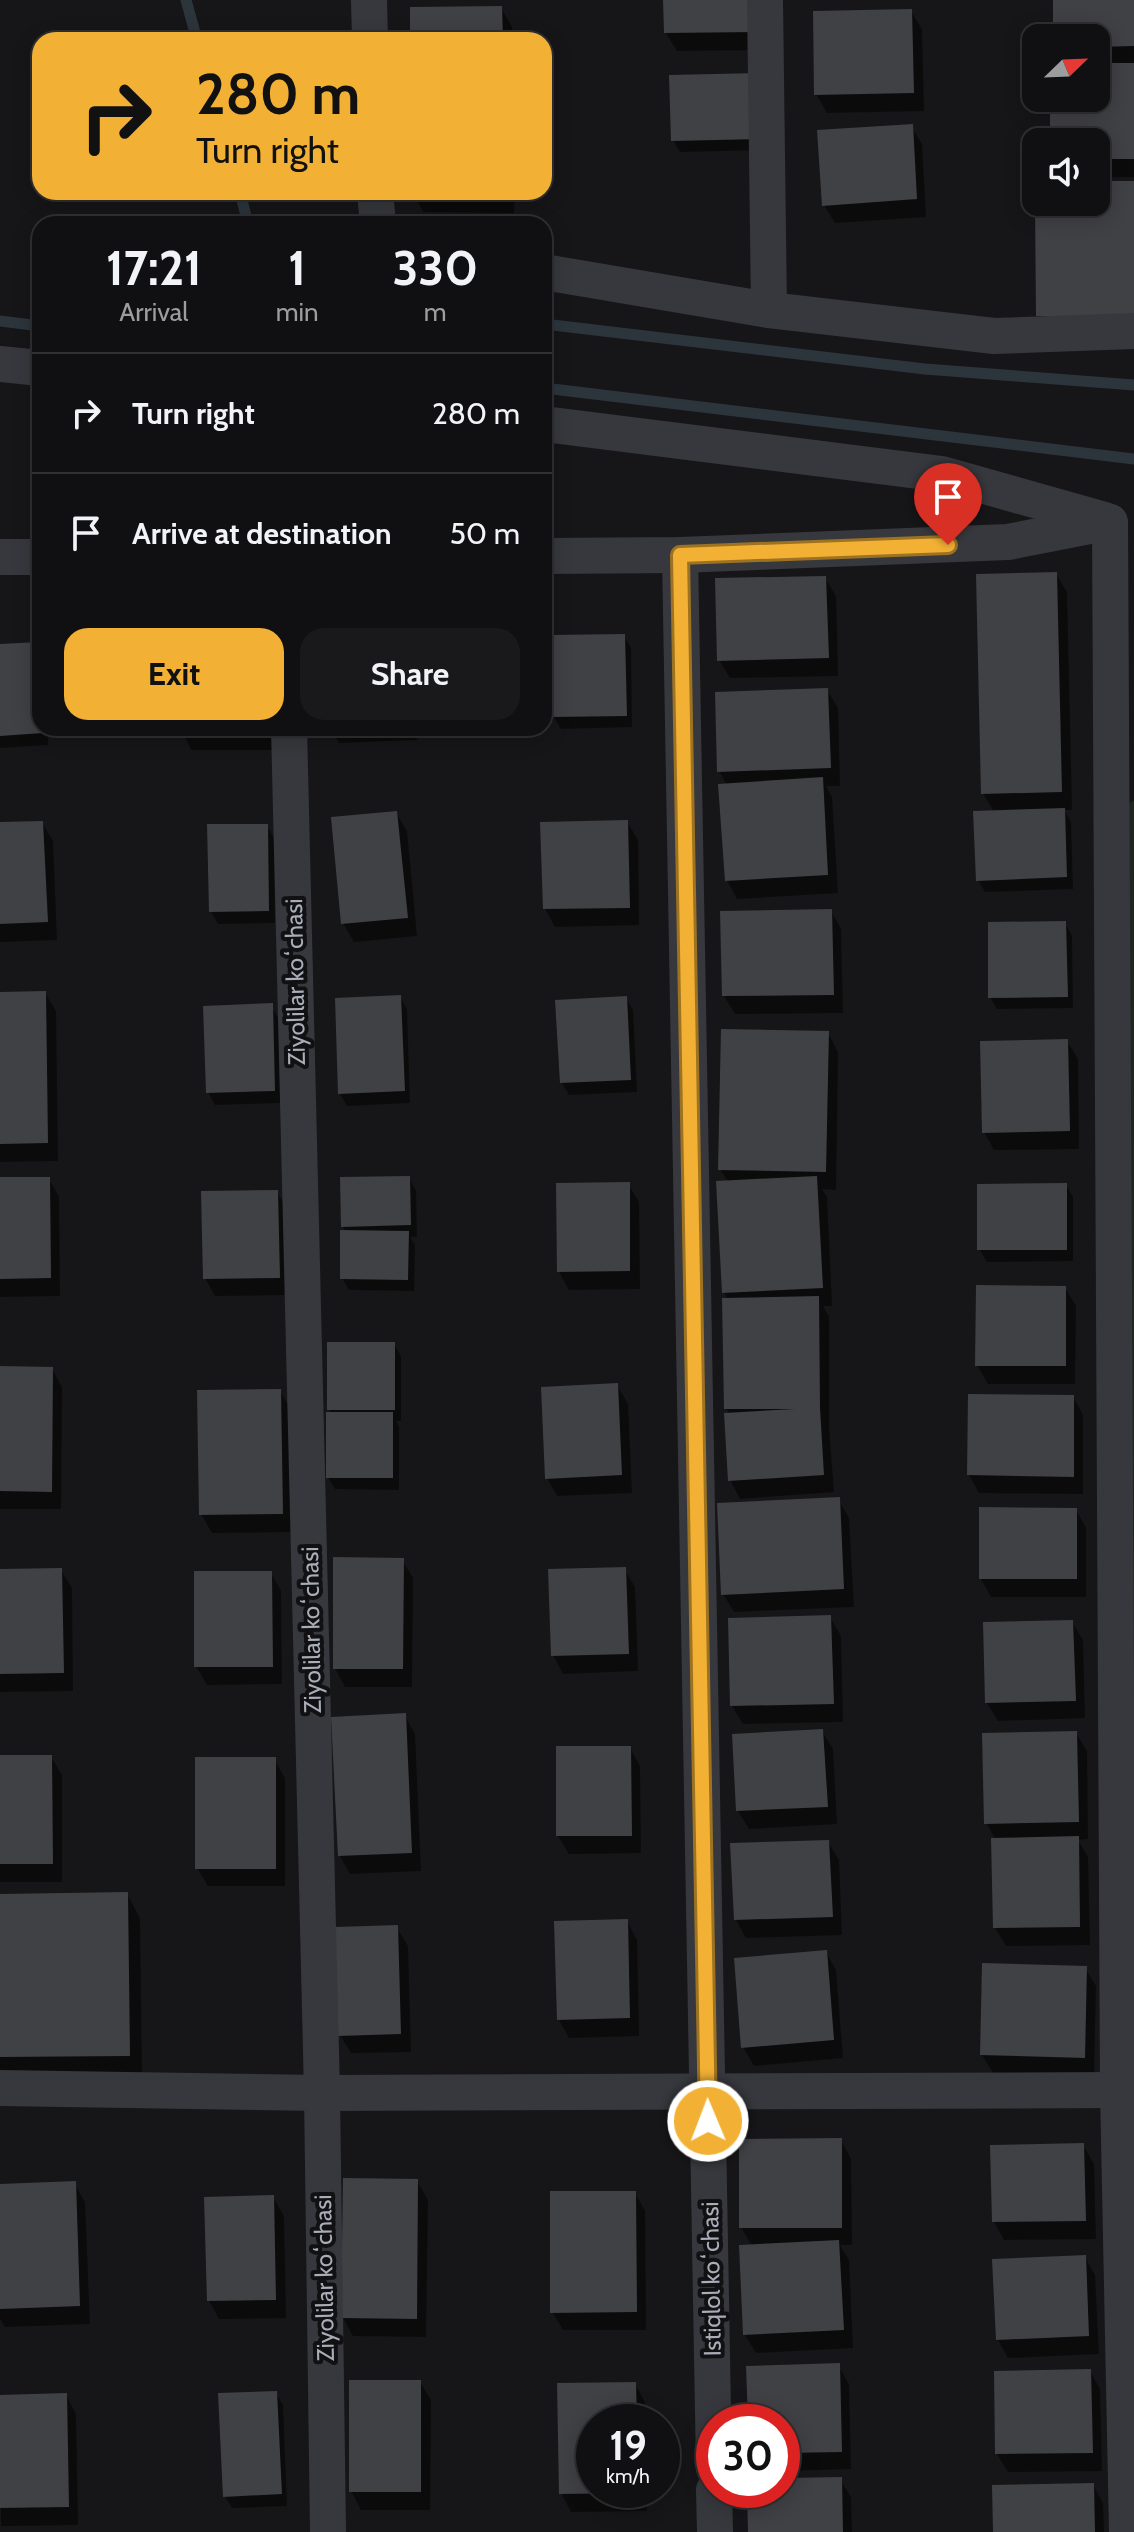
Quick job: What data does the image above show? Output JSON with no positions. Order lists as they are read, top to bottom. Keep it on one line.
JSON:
{"streets":{"street":["Ziyolilar koʻchasi","Istiqlol koʻchasi"]},"north":"top right","page":{"turn":["280 m","Turn right"],"eta":["17:21","Arrival","1","min","330","m"],"list":[{"name":"Turn right","value":"280 m"},{"name":"Arrive at destination","value":"50 m"}],"buttons":["Exit","Share"],"speed":"19 km/h","limit":"30"}}
